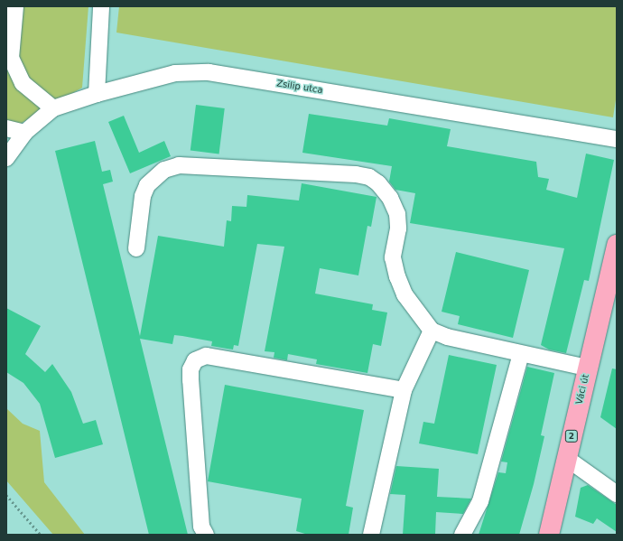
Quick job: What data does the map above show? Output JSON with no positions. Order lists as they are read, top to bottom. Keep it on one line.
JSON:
{"streets":{"main road":["Váci út","2"],"street":["Zsilip utca"]}}
